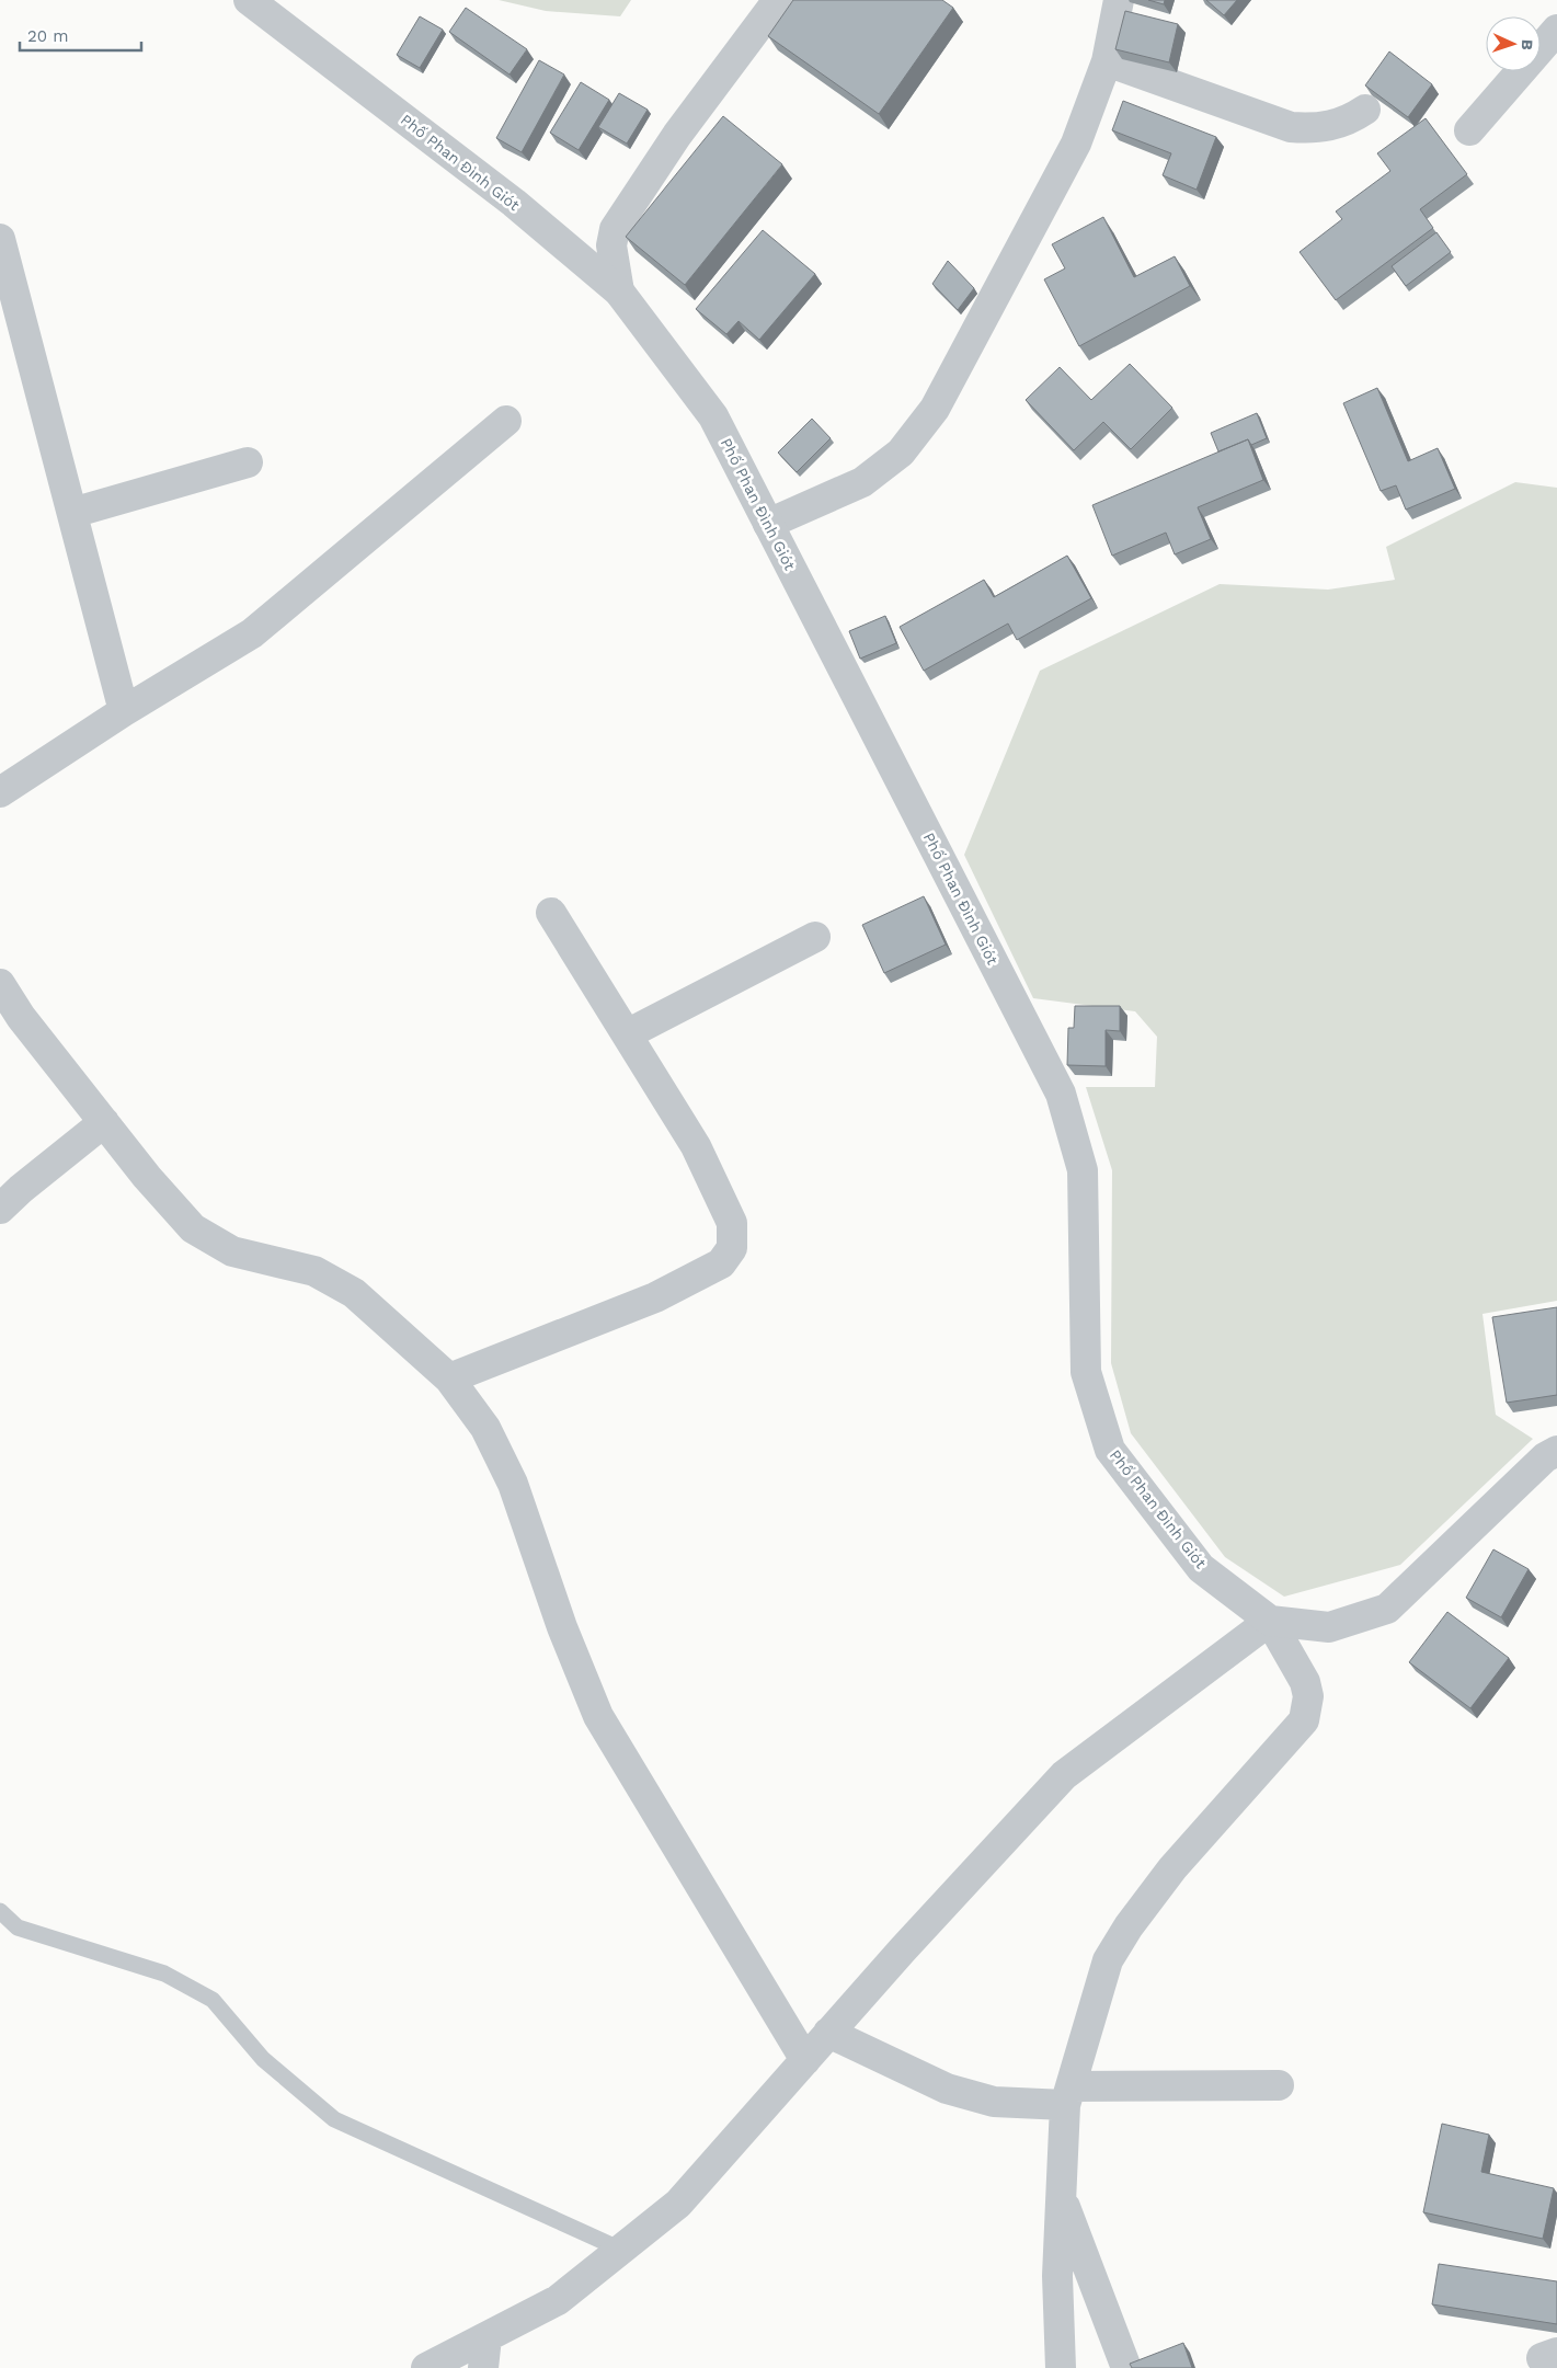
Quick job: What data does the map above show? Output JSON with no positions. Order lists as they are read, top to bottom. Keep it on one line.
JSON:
{"streets":{"street":["Phố Phan Đình Giót"]},"scale_bar":"20 m","north":"right"}
